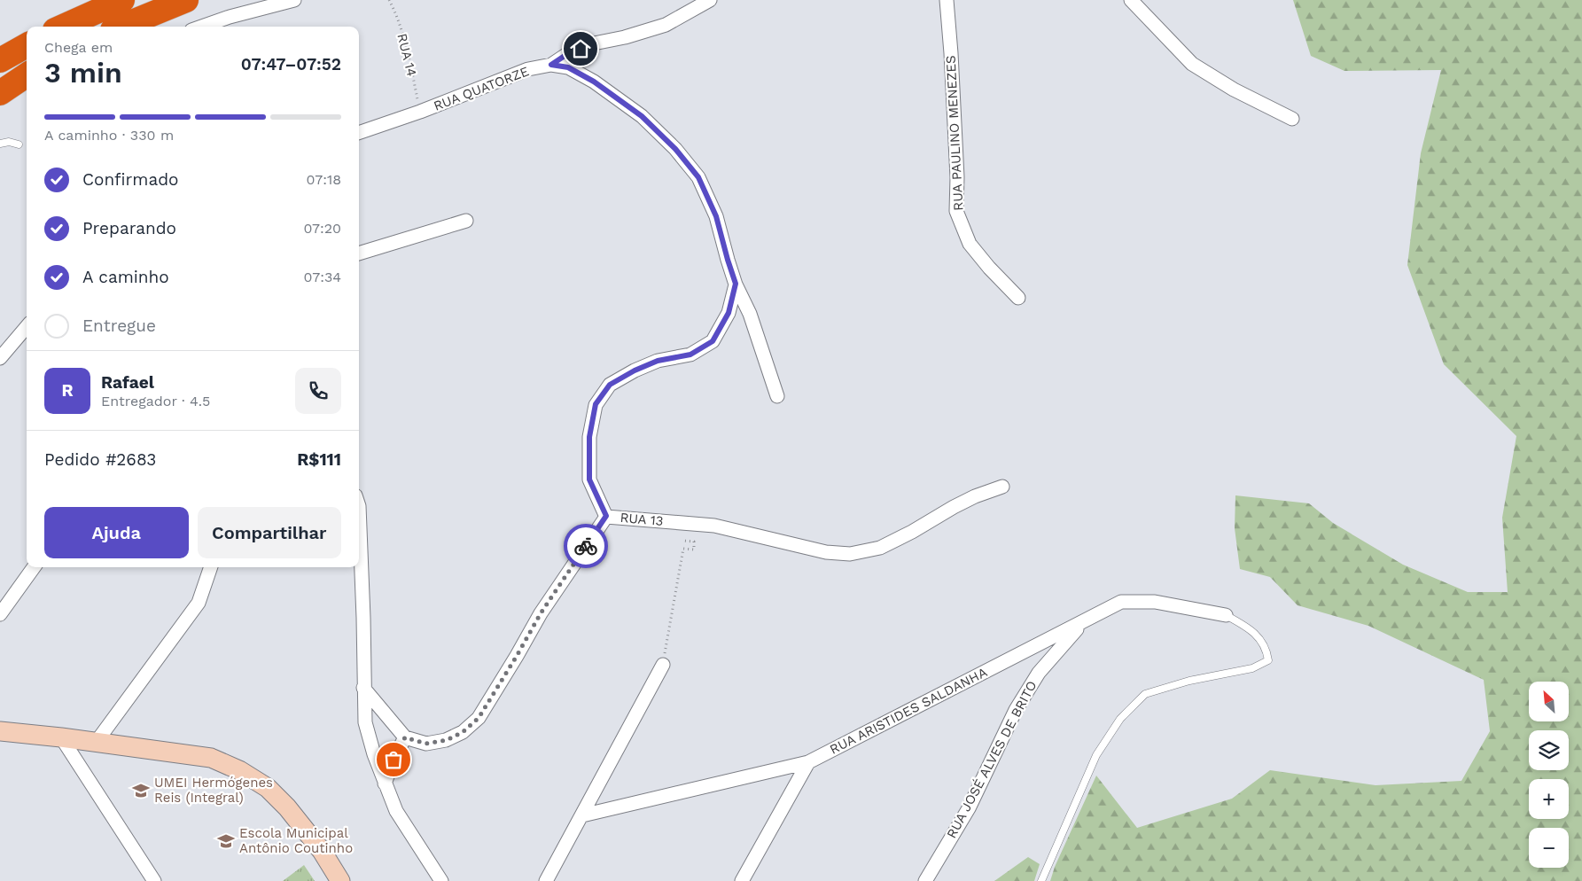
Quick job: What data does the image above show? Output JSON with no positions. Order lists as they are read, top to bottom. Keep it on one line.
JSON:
{"streets":{"street":["RUA QUATORZE","RUA PAULINO MENEZES","RUA 13","RUA ARISTIDES SALDANHA","RUA JOSÉ ALVES DE BRITO"],"path":["RUA 14"]},"crossings":[["RUA 14","RUA QUATORZE"],["RUA ARISTIDES SALDANHA","RUA JOSÉ ALVES DE BRITO"]],"places":{"school or university":["UMEI Hermógenes Reis (Integral)","Escola Municipal Antônio Coutinho"]},"north":"top left","page":{"heading":["3 min","Chega em","07:47–07:52"],"panel":["Rafael","Entregador · 4.5","Pedido #2683","R$111"],"bar":"A caminho · 330 m","list":[["Confirmado","07:18"],["Preparando","07:20"],["A caminho","07:34"],"Entregue"],"round":"R","buttons":["Ajuda","Compartilhar"],"map_buttons":["+","−"]}}
